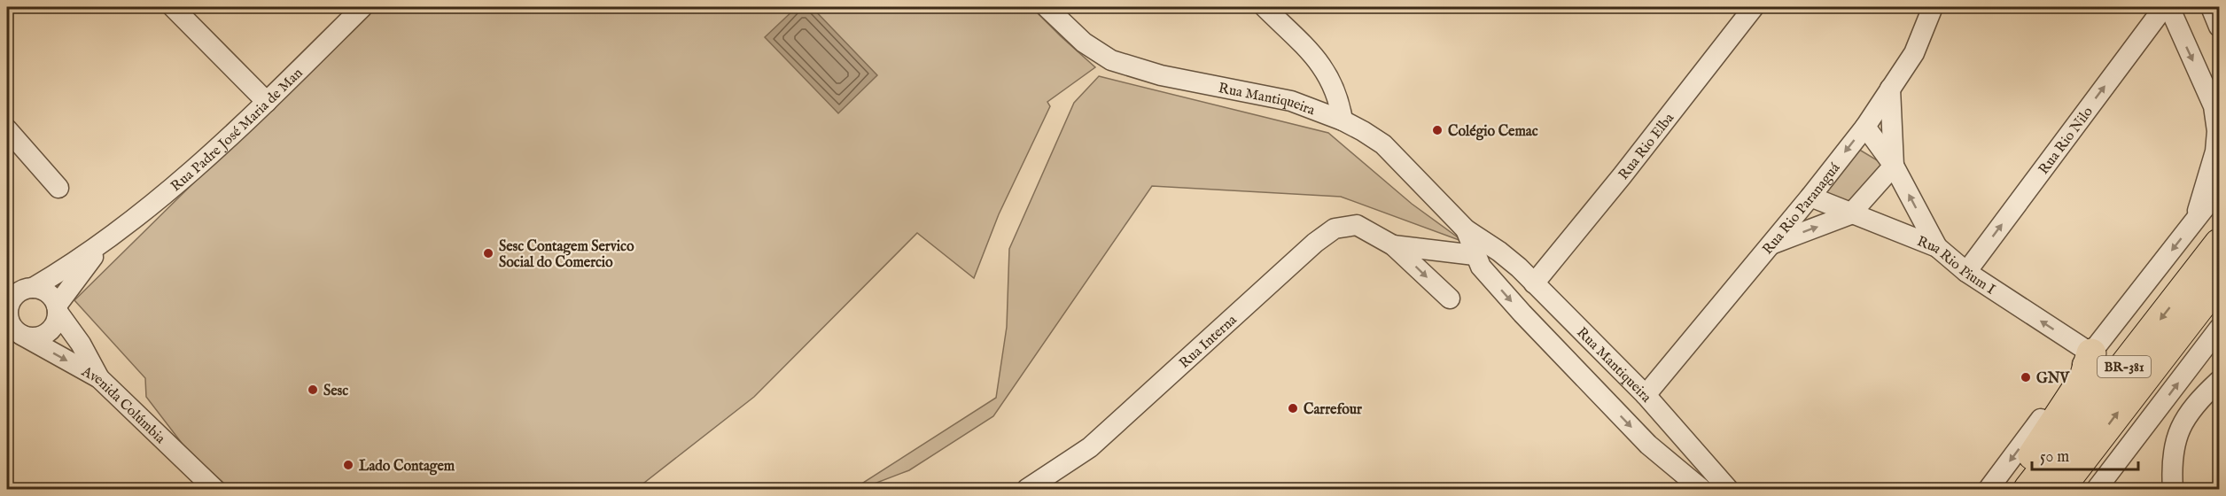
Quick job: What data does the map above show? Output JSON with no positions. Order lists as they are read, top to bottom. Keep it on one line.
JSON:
{"streets":{"highway":["BR-381"],"street":["Rua Mantiqueira","Rua Padre José Maria de Man","Rua Rio Nilo","Rua Rio Elba","Rua Rio Paranaguá","Rua Rio Pium I","Rua Interna","Avenida Colúmbia"]},"crossings":[["Rua Mantiqueira","Rua Rio Elba"],["Rua Mantiqueira","Rua Rio Paranaguá"],["Rua Mantiqueira","Rua Interna"],["Rua Padre José Maria de Man","Avenida Colúmbia"],["Rua Rio Nilo","Rua Rio Pium I"],["Rua Rio Paranaguá","Rua Rio Pium I"],["Rua Rio Pium I","BR-381"]],"one_way":["Rua Rio Pium I","Avenida Colúmbia"],"places":["Colégio Cemac","Sesc Contagem Servico Social do Comercio","GNV","Sesc","Carrefour","Lado Contagem"],"scale_bar":"50 m"}
